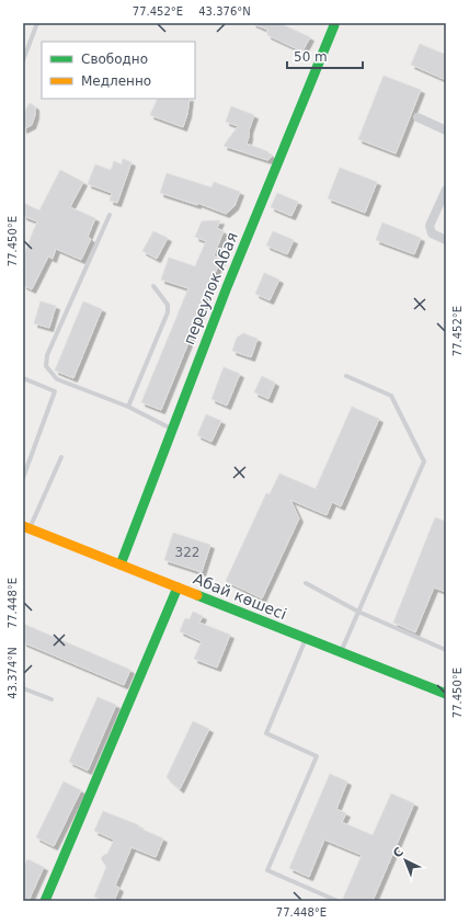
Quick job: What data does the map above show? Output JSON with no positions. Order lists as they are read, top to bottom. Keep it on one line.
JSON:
{"streets":{"street":["переулок Абая","Абай көшесі"]},"crossings":[["переулок Абая","Абай көшесі"]],"house_numbers":["322"],"legend":["Свободно","Медленно"],"scale_bar":"50 m","north":"top left","coordinates":["77.452°E","43.376°N","77.450°E","77.448°E","43.374°N"]}
